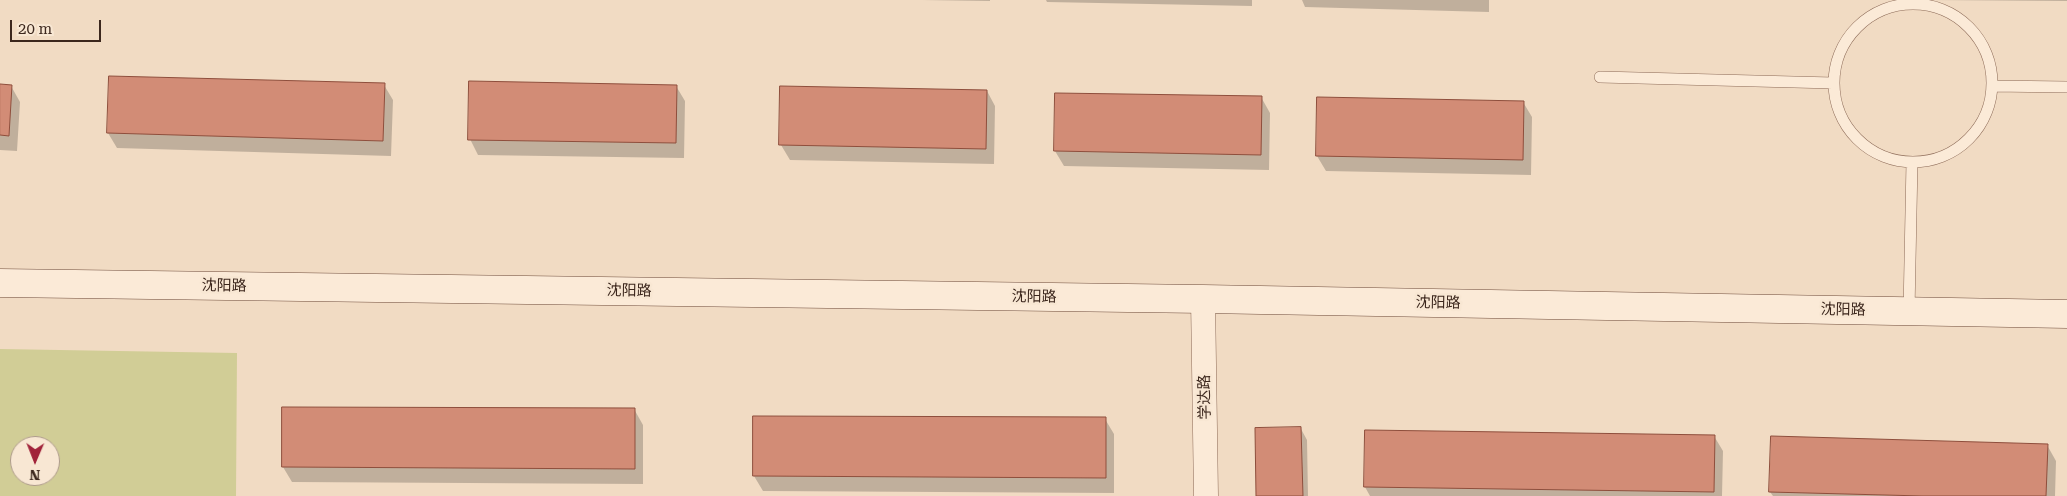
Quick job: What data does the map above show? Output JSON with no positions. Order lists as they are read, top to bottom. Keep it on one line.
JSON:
{"streets":{"street":["沈阳路","学达路"]},"crossings":[["沈阳路","学达路"]],"scale_bar":"20 m","north":"bottom"}
